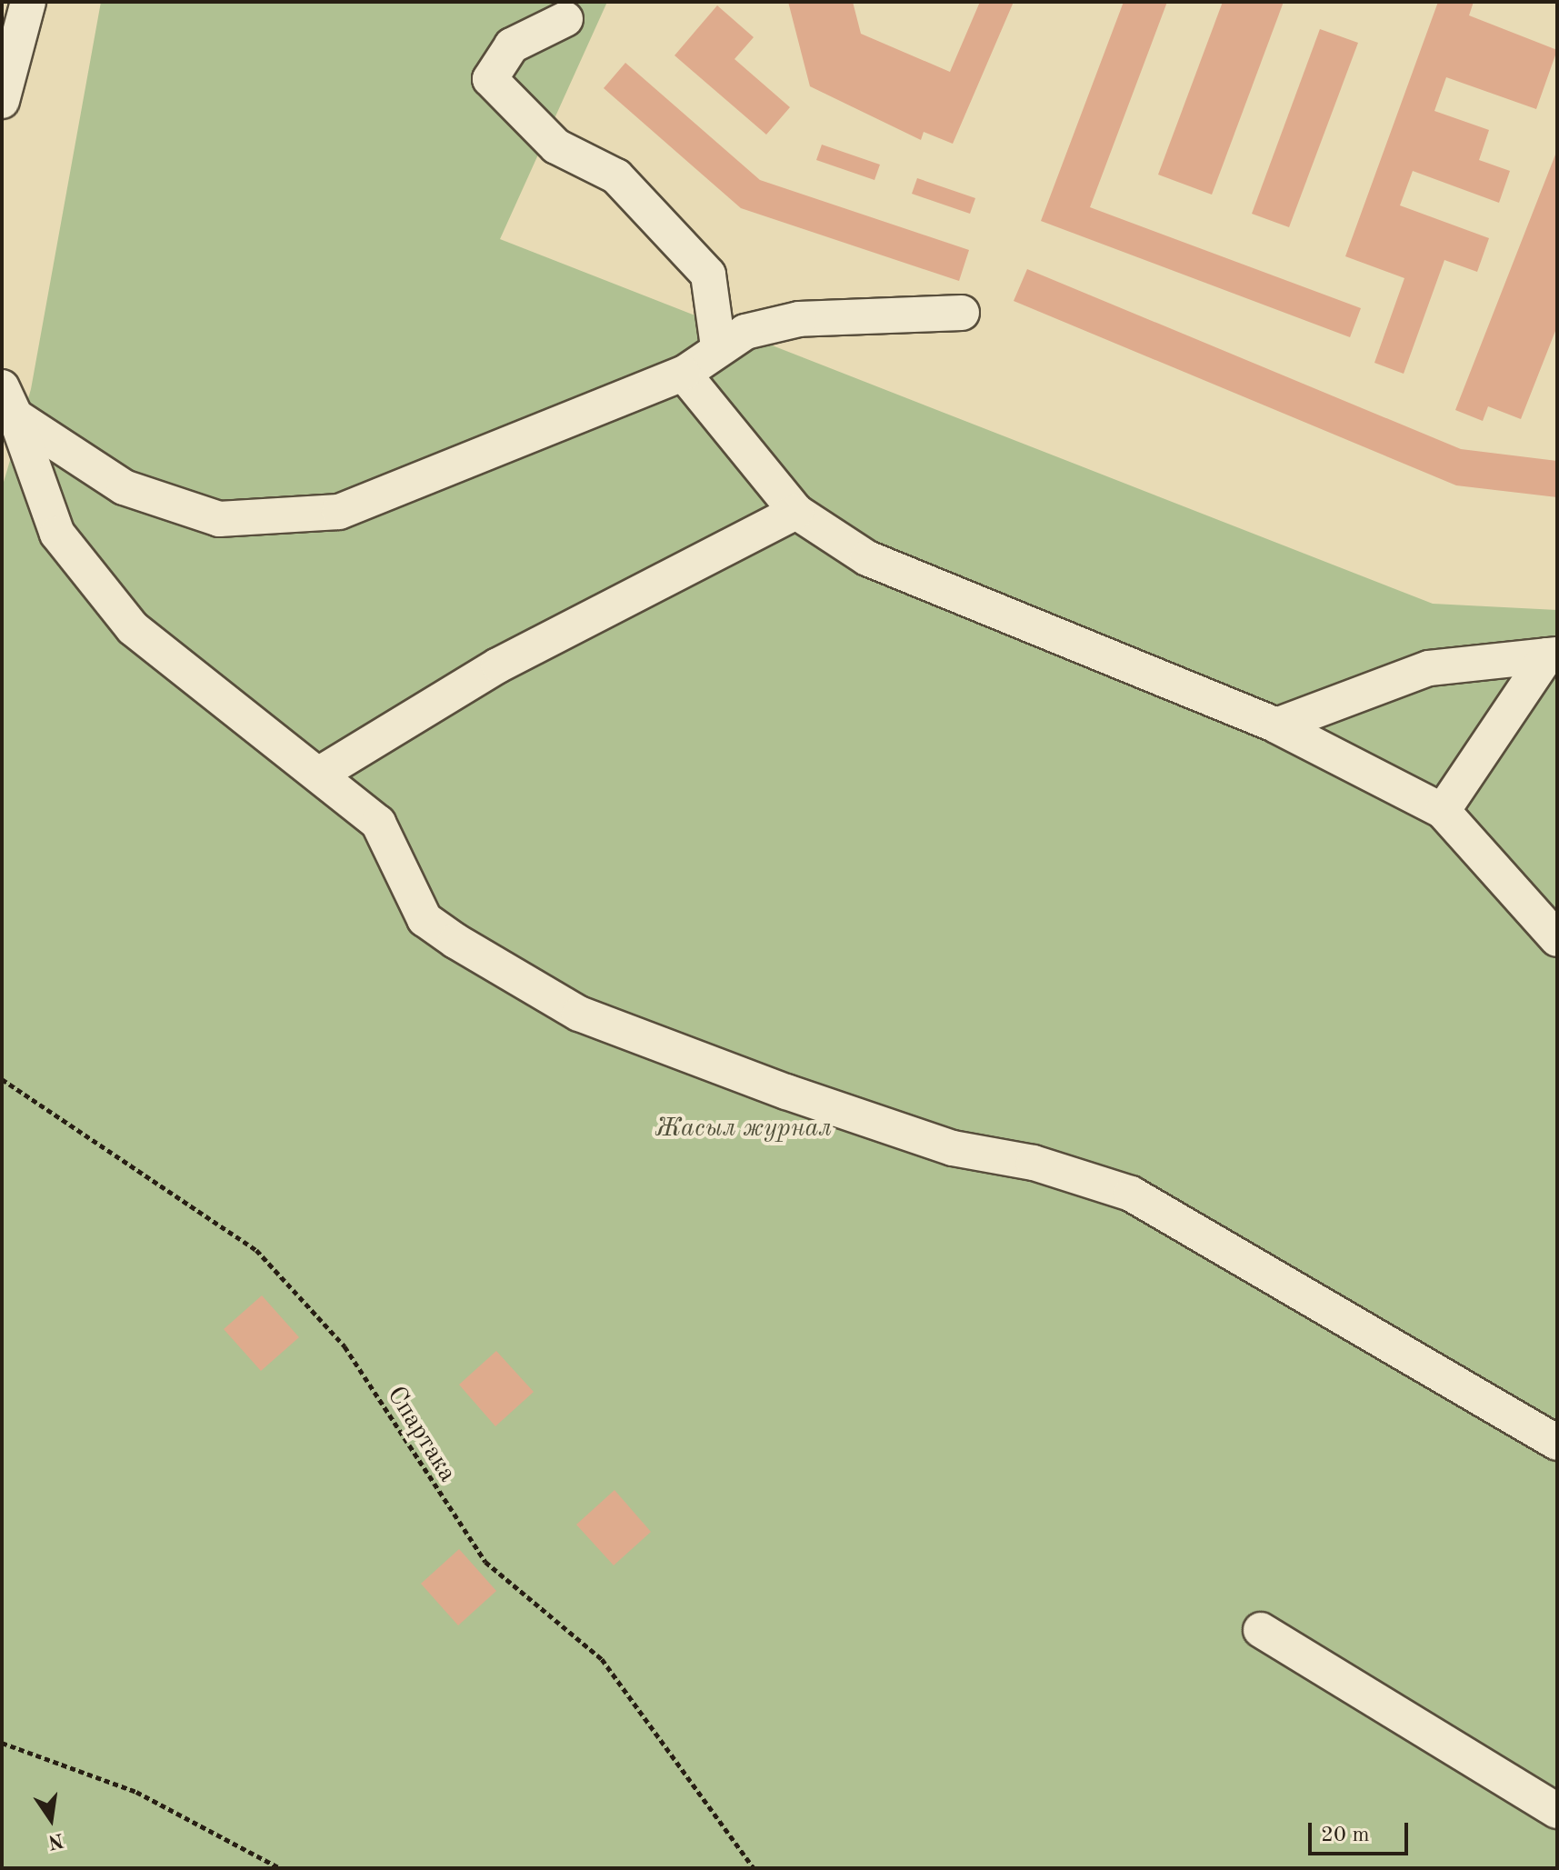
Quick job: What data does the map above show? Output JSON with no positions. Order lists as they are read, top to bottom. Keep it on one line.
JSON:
{"streets":{"path":["Спартака"]},"parks":["Жасыл журнал"],"scale_bar":"20 m","north":"bottom"}
